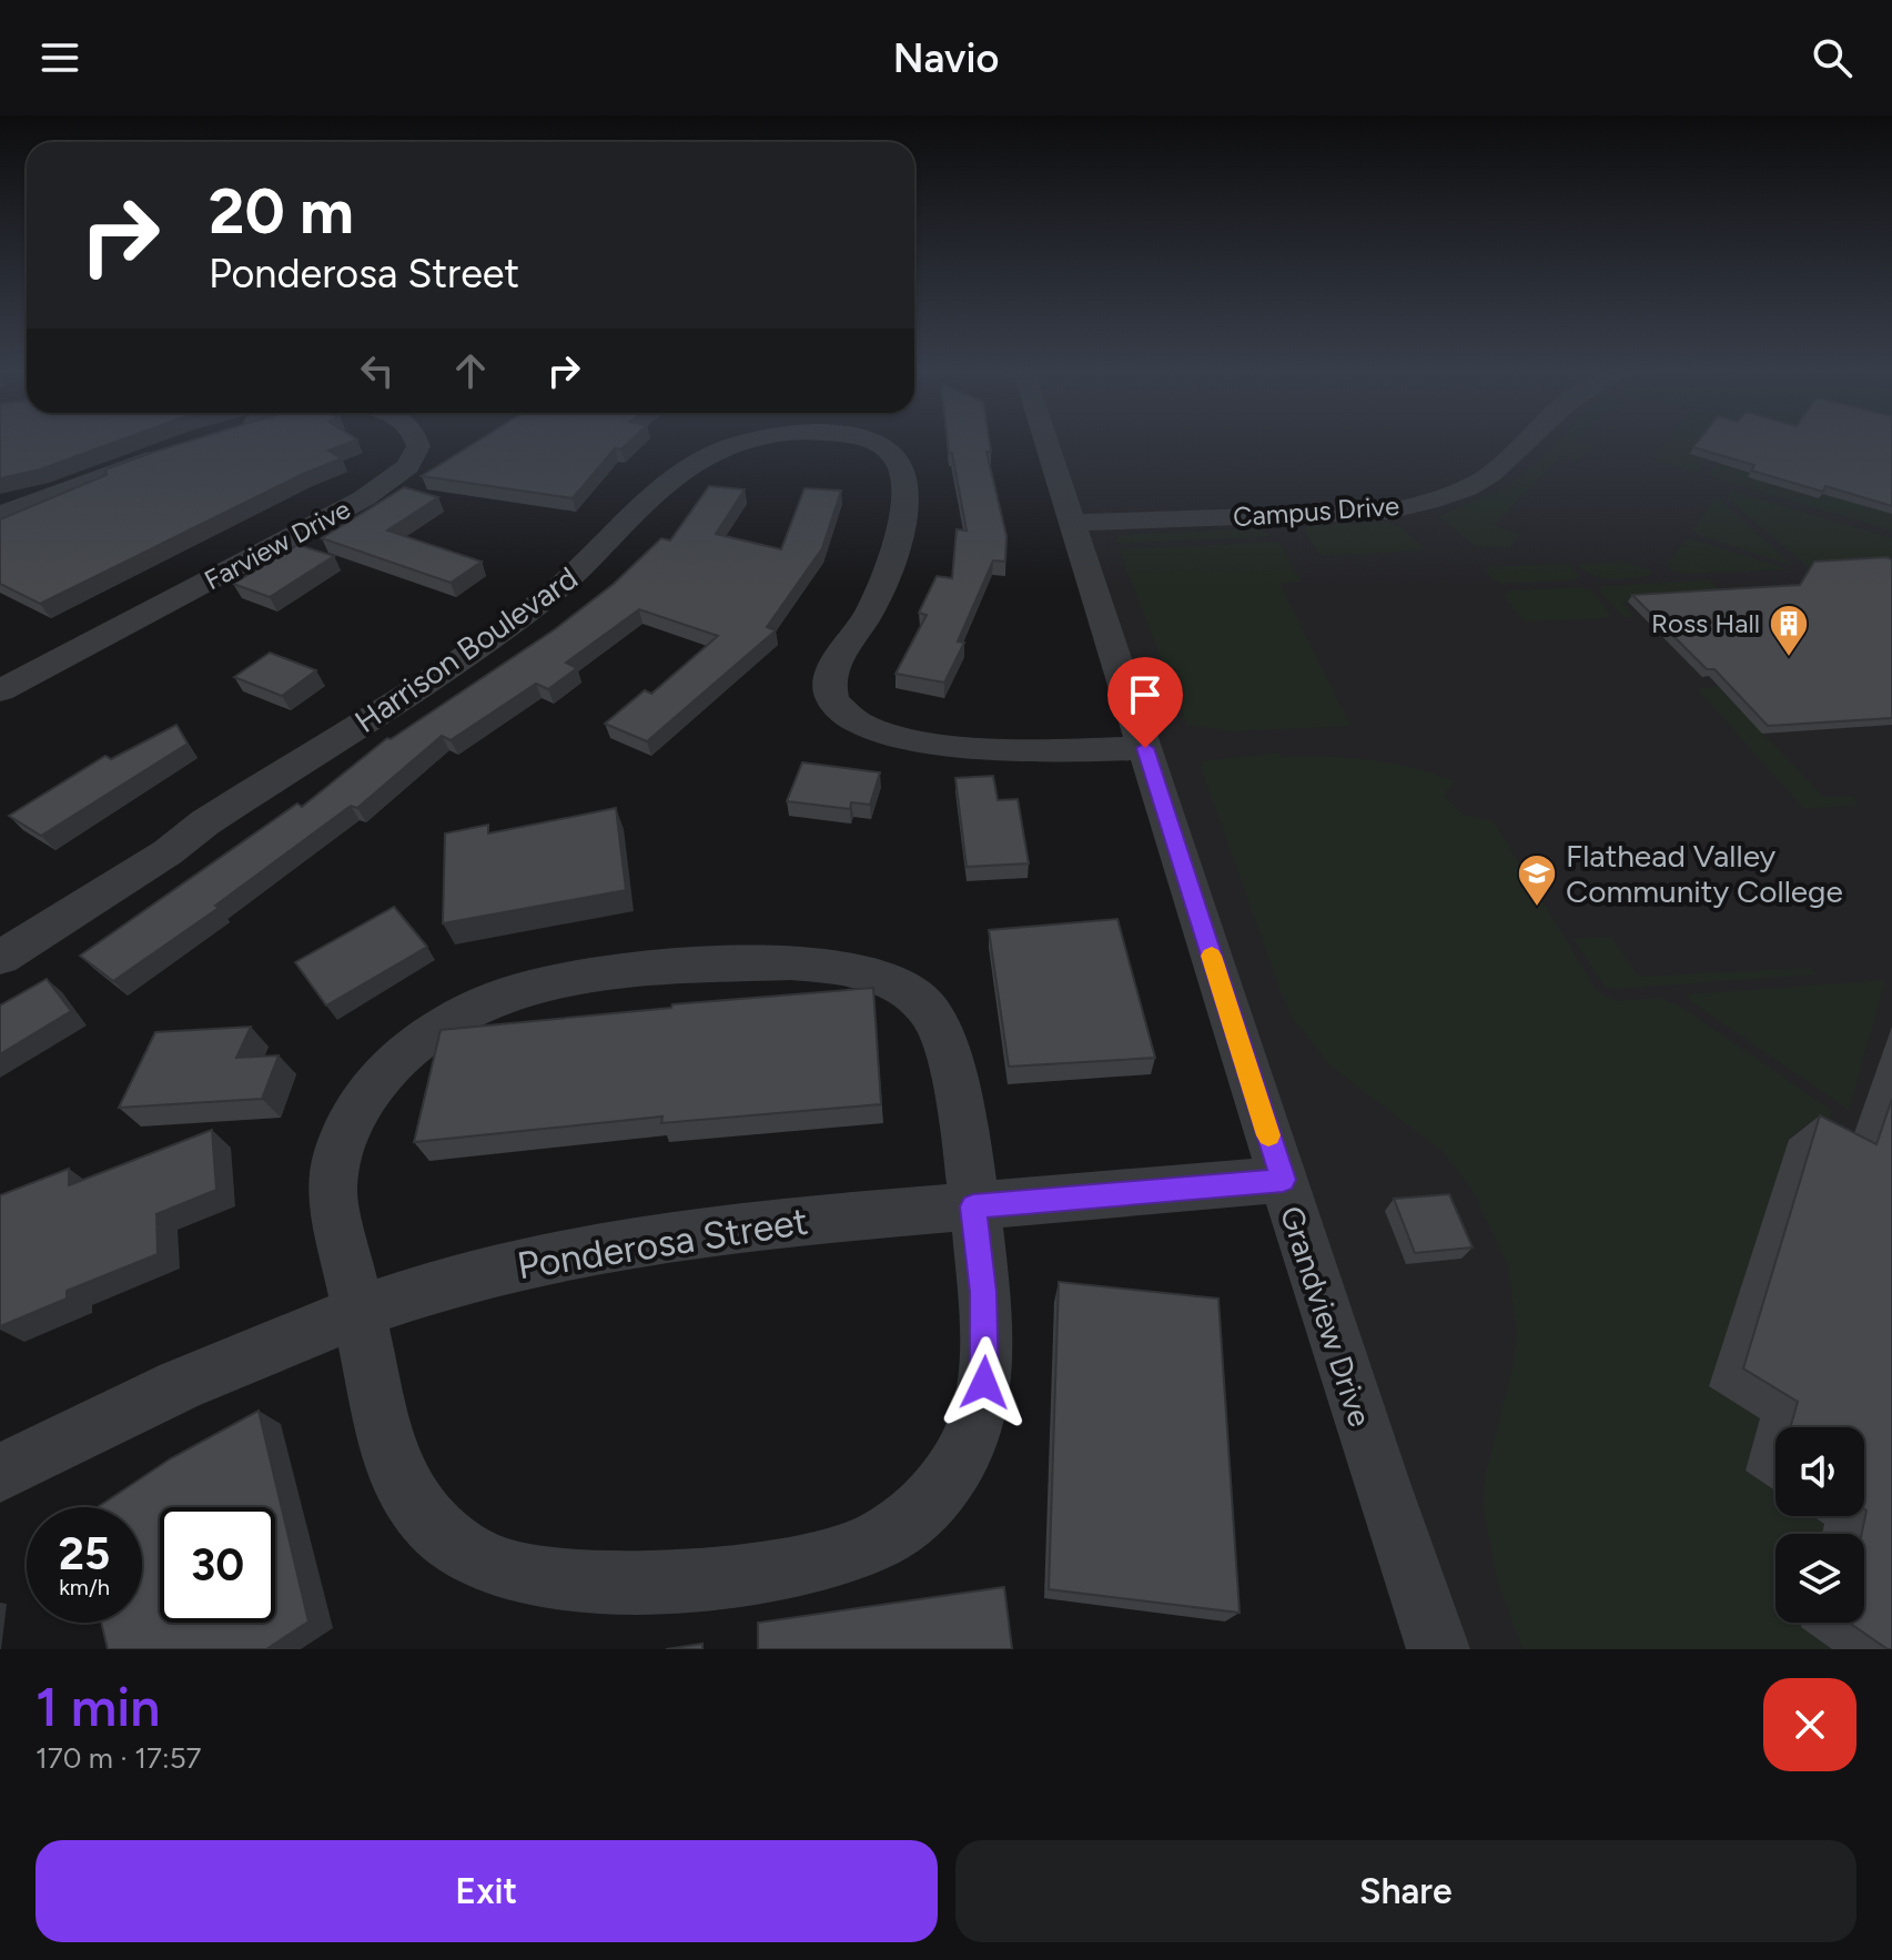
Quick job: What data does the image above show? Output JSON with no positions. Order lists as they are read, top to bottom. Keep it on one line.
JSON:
{"streets":{"street":["Campus Drive","Farview Drive","Harrison Boulevard","Ponderosa Street","Grandview Drive"]},"crossings":[["Campus Drive","Grandview Drive"],["Harrison Boulevard","Grandview Drive"],["Ponderosa Street","Grandview Drive"]],"places":{"building":["Ross Hall"],"school or university":["Flathead Valley Community College"]},"page":{"header":"Navio","turn":["20 m","Ponderosa Street"],"speed":"25 km/h","limit":"30","heading":["1 min","170 m · 17:57"],"buttons":["Exit","Share"]}}
